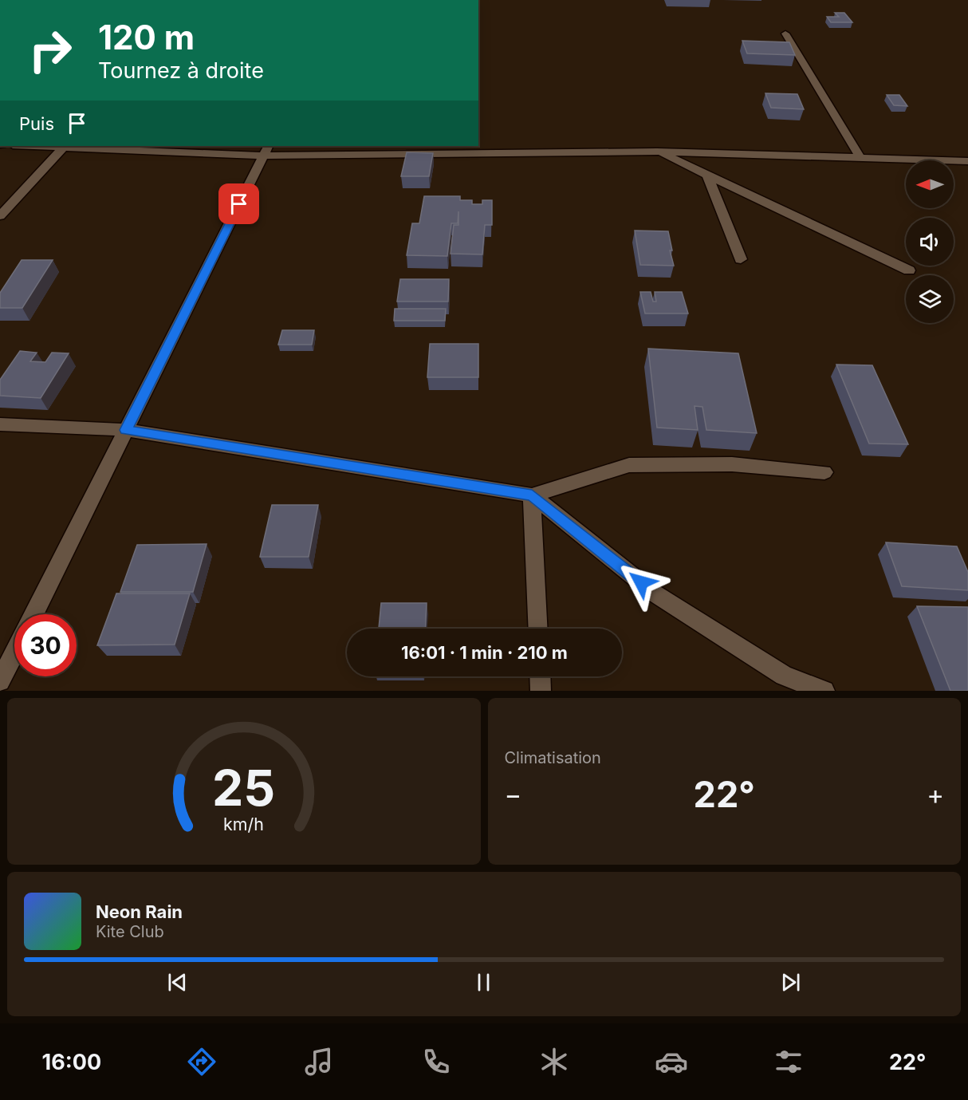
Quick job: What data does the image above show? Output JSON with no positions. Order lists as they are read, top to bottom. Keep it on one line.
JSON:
{"north":"left","page":{"turn":["120 m","Tournez à droite"],"then":"Puis","limit":"30","trip":"16:01 · 1 min · 210 m","tile":"Climatisation","heat":["−","22°","+"],"song":["Neon Rain","Kite Club"],"tabs":["16:00","22°"],"gauge":["25","km/h"]}}
